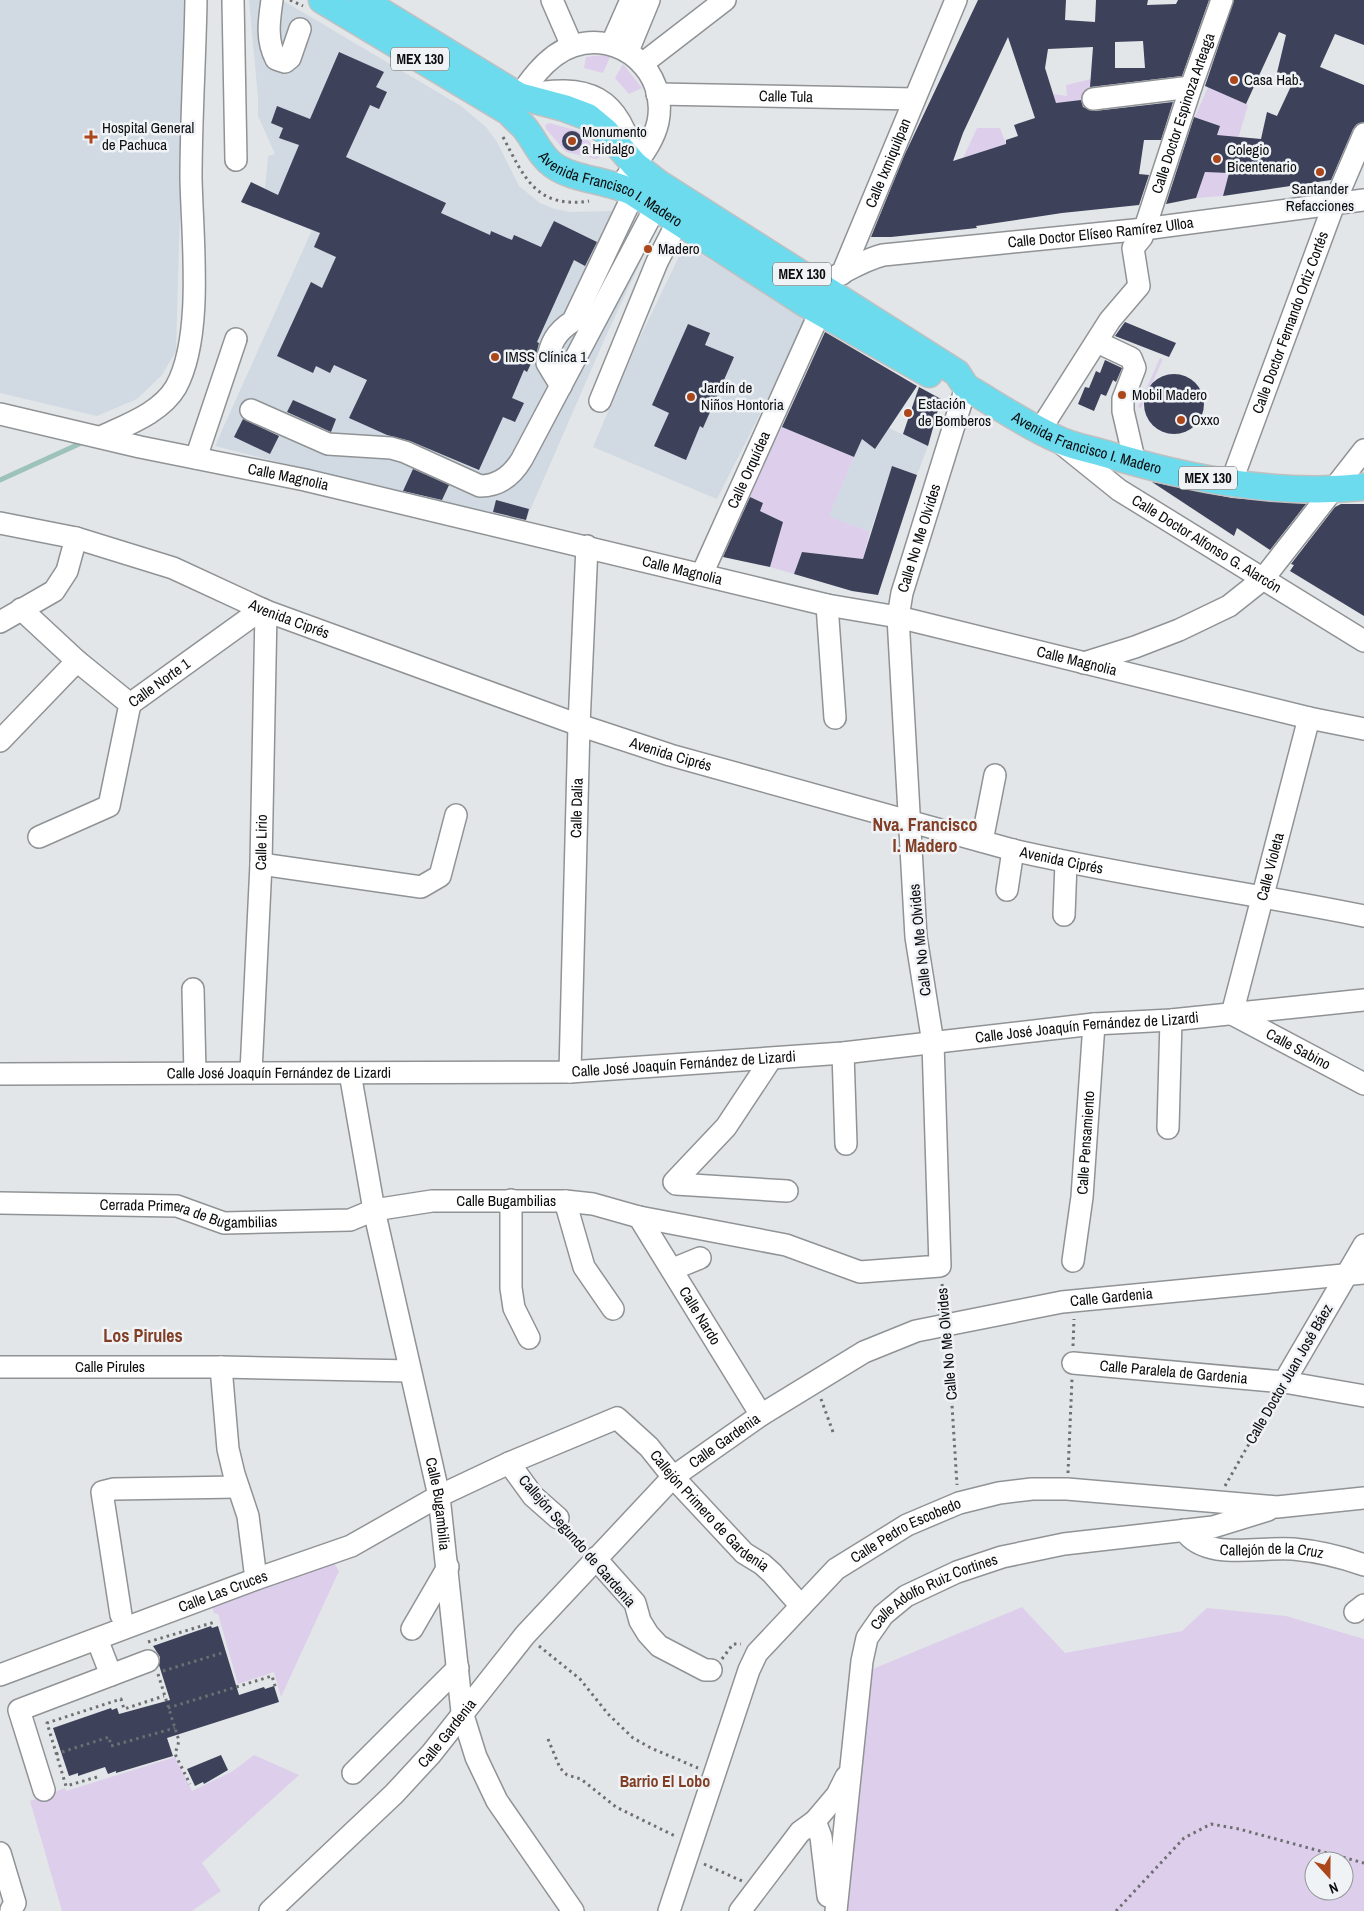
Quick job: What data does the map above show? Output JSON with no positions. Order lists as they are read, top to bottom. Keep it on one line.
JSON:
{"streets":{"main road":["MEX 130","Avenida Francisco I. Madero"],"street":["Calle Tula","Calle Doctor Espinoza Arteaga","Calle Ixmiquilpan","Calle Doctor Elíseo Ramírez Ulloa","Calle Doctor Fernando Ortiz Cortés","Calle Orquídea","Calle Magnolia","Calle No Me Olvides","Calle Doctor Alfonso G. Alarcón","Avenida Ciprés","Calle Norte 1","Calle Dalia","Calle Lirio","Calle Violeta","Calle José Joaquín Fernández de Lizardi","Calle Sabino","Calle Pensamiento","Calle Bugambilias","Cerrada Primera de Bugambilias","Calle Gardenia","Calle Nardo","Calle Pirules","Calle Paralela de Gardenia","Calle Doctor Juan José Báez","Calle Bugambilia","Callejón Primero de Gardenia","Calle Pedro Escobedo","Callejón Segundo de Gardenia","Callejón de la Cruz","Calle Las Cruces","Calle Adolfo Ruiz Cortines"]},"crossings":[["Calle Tula","Calle Ixmiquilpan"],["Calle Doctor Espinoza Arteaga","Avenida Francisco I. Madero"],["Calle Doctor Espinoza Arteaga","Calle Doctor Elíseo Ramírez Ulloa"],["Calle Doctor Espinoza Arteaga","Calle Doctor Alfonso G. Alarcón"],["Calle Ixmiquilpan","Avenida Francisco I. Madero"],["Calle Ixmiquilpan","Calle Doctor Elíseo Ramírez Ulloa"],["Avenida Francisco I. Madero","Calle Doctor Elíseo Ramírez Ulloa"],["Avenida Francisco I. Madero","Calle Doctor Fernando Ortiz Cortés"],["Avenida Francisco I. Madero","Calle Orquídea"],["Avenida Francisco I. Madero","Calle No Me Olvides"],["Avenida Francisco I. Madero","Calle Doctor Alfonso G. Alarcón"],["Calle Doctor Elíseo Ramírez Ulloa","Calle Doctor Fernando Ortiz Cortés"],["Calle Orquídea","Calle Magnolia"],["Calle Magnolia","Calle No Me Olvides"],["Calle Magnolia","Calle Dalia"],["Calle Magnolia","Calle Violeta"],["Calle No Me Olvides","Avenida Ciprés"],["Calle No Me Olvides","Calle José Joaquín Fernández de Lizardi"],["Calle No Me Olvides","Calle Bugambilias"],["Calle No Me Olvides","Calle Gardenia"],["Calle No Me Olvides","Calle Pedro Escobedo"],["Avenida Ciprés","Calle Norte 1"],["Avenida Ciprés","Calle Dalia"],["Avenida Ciprés","Calle Lirio"],["Avenida Ciprés","Calle Violeta"],["Calle Norte 1","Calle Lirio"],["Calle Dalia","Calle José Joaquín Fernández de Lizardi"],["Calle Lirio","Calle José Joaquín Fernández de Lizardi"],["Calle Violeta","Calle José Joaquín Fernández de Lizardi"],["Calle Violeta","Calle Sabino"],["Calle José Joaquín Fernández de Lizardi","Calle Sabino"],["Calle José Joaquín Fernández de Lizardi","Calle Pensamiento"],["Calle José Joaquín Fernández de Lizardi","Calle Bugambilia"],["Calle Bugambilias","Cerrada Primera de Bugambilias"],["Calle Bugambilias","Calle Nardo"],["Calle Bugambilias","Calle Bugambilia"],["Cerrada Primera de Bugambilias","Calle Bugambilia"],["Calle Gardenia","Calle Nardo"],["Calle Gardenia","Calle Doctor Juan José Báez"],["Calle Gardenia","Calle Bugambilia"],["Calle Gardenia","Callejón Primero de Gardenia"],["Calle Gardenia","Callejón Segundo de Gardenia"],["Calle Pirules","Calle Bugambilia"],["Calle Paralela de Gardenia","Calle Doctor Juan José Báez"],["Calle Doctor Juan José Báez","Calle Pedro Escobedo"],["Calle Bugambilia","Calle Las Cruces"],["Callejón Primero de Gardenia","Calle Pedro Escobedo"],["Callejón Primero de Gardenia","Calle Las Cruces"],["Calle Pedro Escobedo","Calle Adolfo Ruiz Cortines"],["Callejón Segundo de Gardenia","Calle Las Cruces"],["Callejón de la Cruz","Calle Adolfo Ruiz Cortines"]],"districts":["Nva. Francisco I. Madero","Los Pirules","Barrio El Lobo"],"places":{"other":["Casa Hab.","Monumento a Hidalgo","Colegio Bicentenario","Santander Refacciones","Madero","IMSS Clínica 1","Mobil Madero","Jardín de Niños Hontoria","Estación de Bomberos","Oxxo"],"health":["Hospital General de Pachuca"]},"north":"bottom"}
